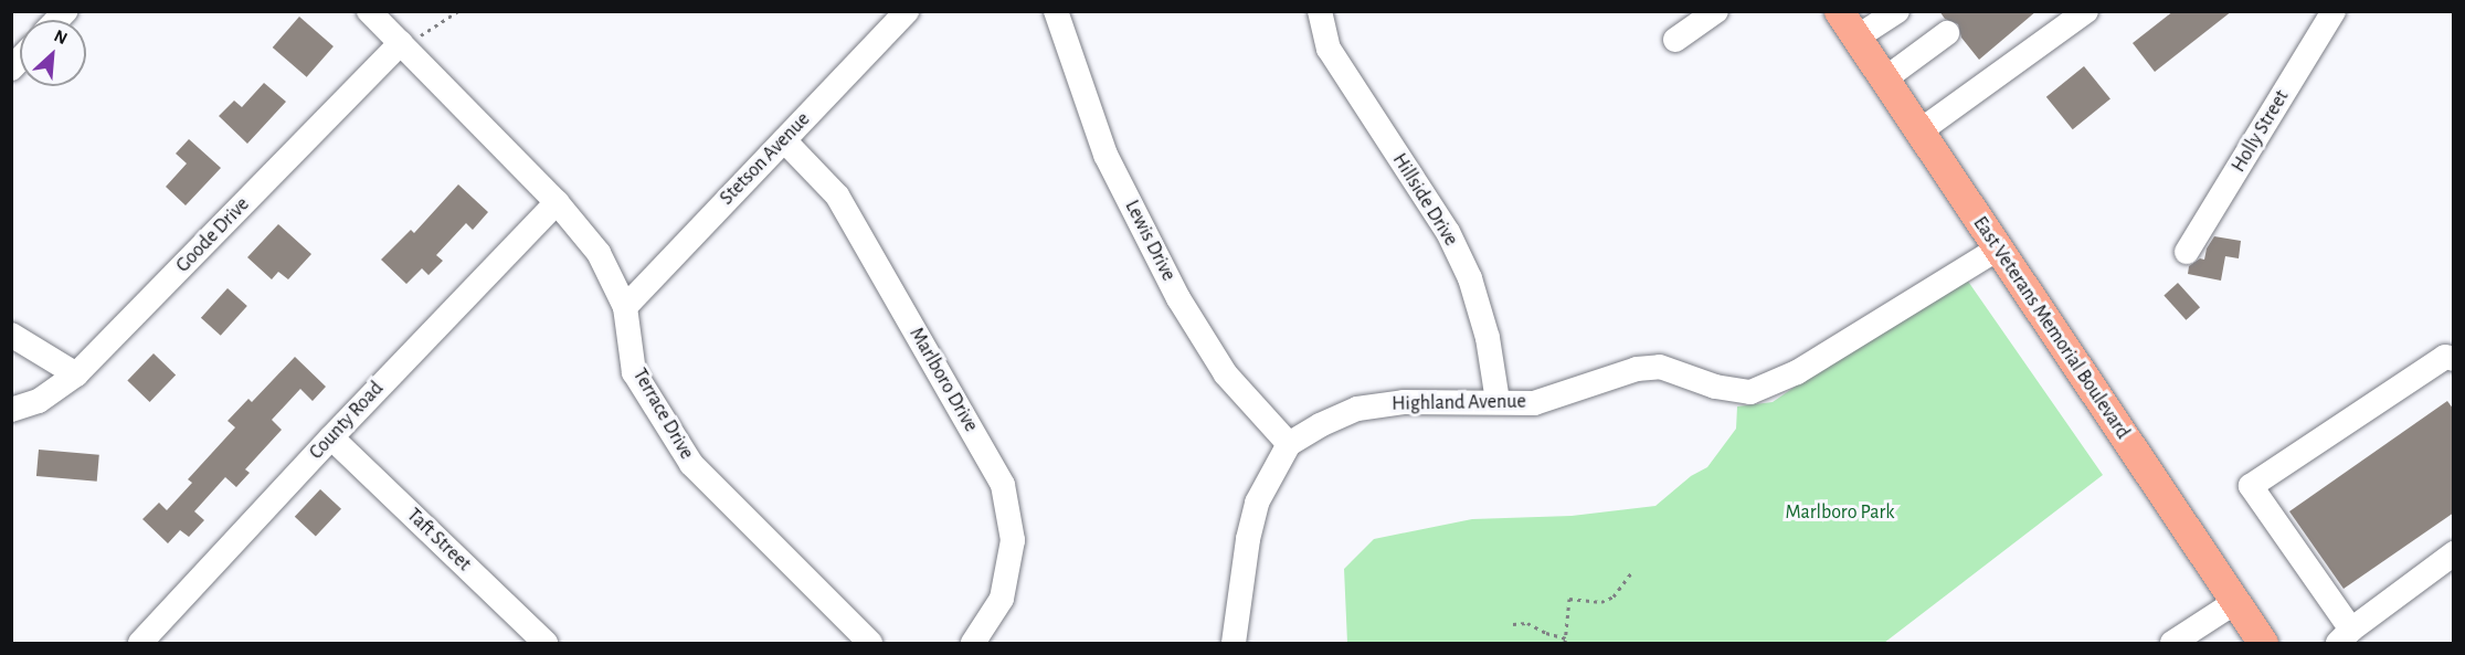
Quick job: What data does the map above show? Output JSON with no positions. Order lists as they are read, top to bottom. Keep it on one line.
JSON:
{"streets":{"main road":["East Veterans Memorial Boulevard"],"street":["Holly Street","Stetson Avenue","Hillside Drive","Goode Drive","Lewis Drive","Marlboro Drive","Highland Avenue","Terrace Drive","County Road","Taft Street"]},"crossings":[["Stetson Avenue","Marlboro Drive"],["Stetson Avenue","Terrace Drive"],["Hillside Drive","Highland Avenue"],["Goode Drive","Terrace Drive"],["Lewis Drive","Highland Avenue"],["East Veterans Memorial Boulevard","Highland Avenue"],["Terrace Drive","County Road"],["County Road","Taft Street"]],"parks":["Marlboro Park"],"north":"top right"}
